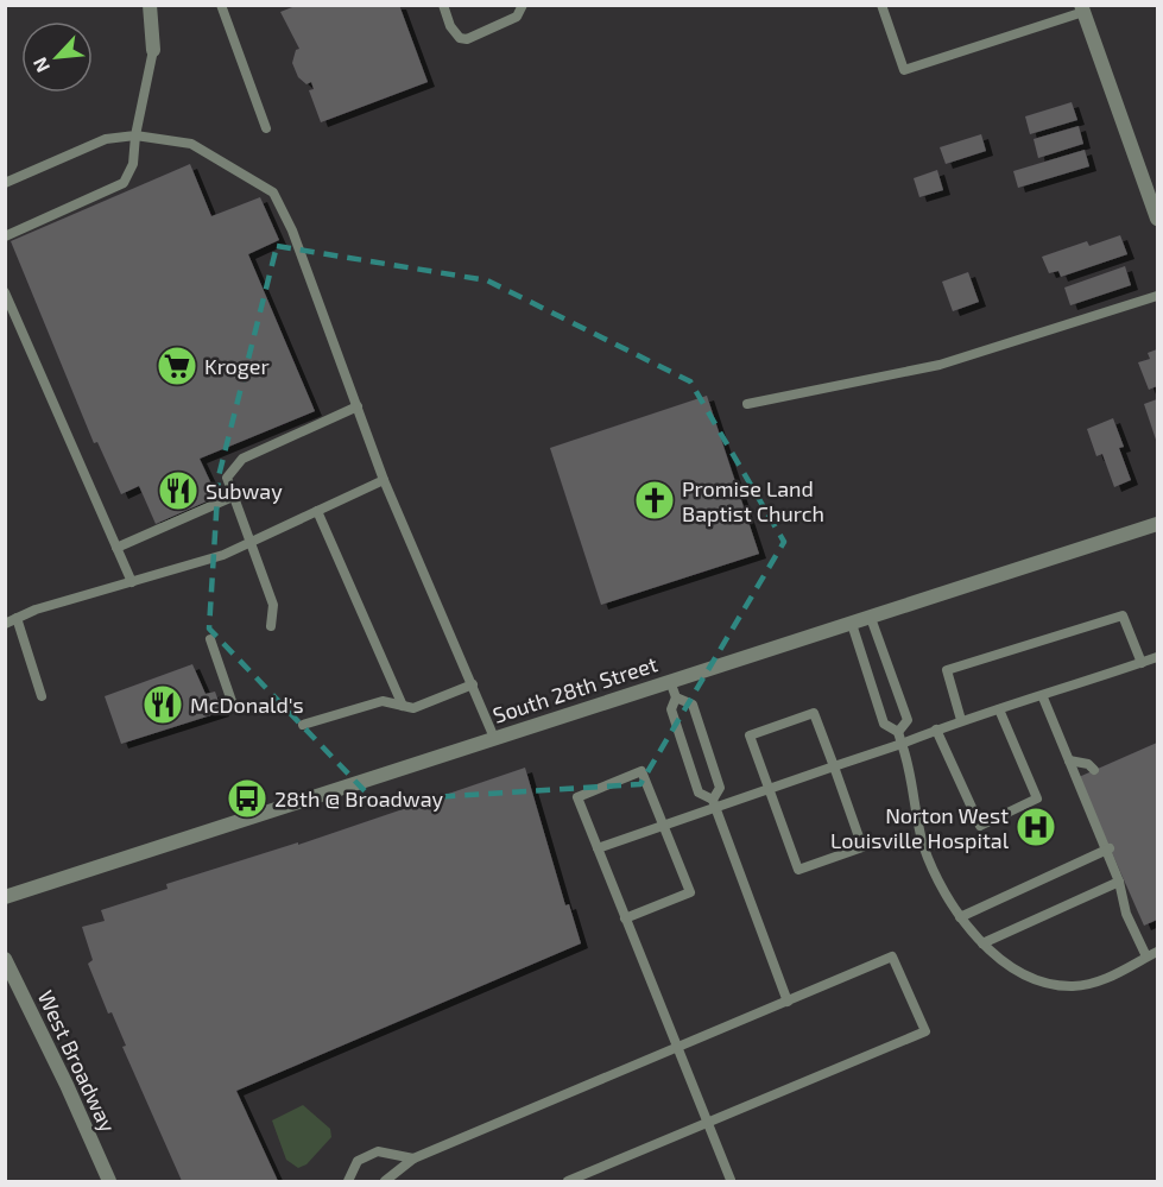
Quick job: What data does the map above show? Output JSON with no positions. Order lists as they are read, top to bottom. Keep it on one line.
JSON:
{"streets":{"street":["South 28th Street","West Broadway"]},"places":{"supermarket":["Kroger"],"restaurant":["Subway","McDonald's"],"church":["Promise Land Baptist Church"],"bus stop":["28th @ Broadway"],"hospital":["Norton West Louisville Hospital"]},"north":"bottom left"}
